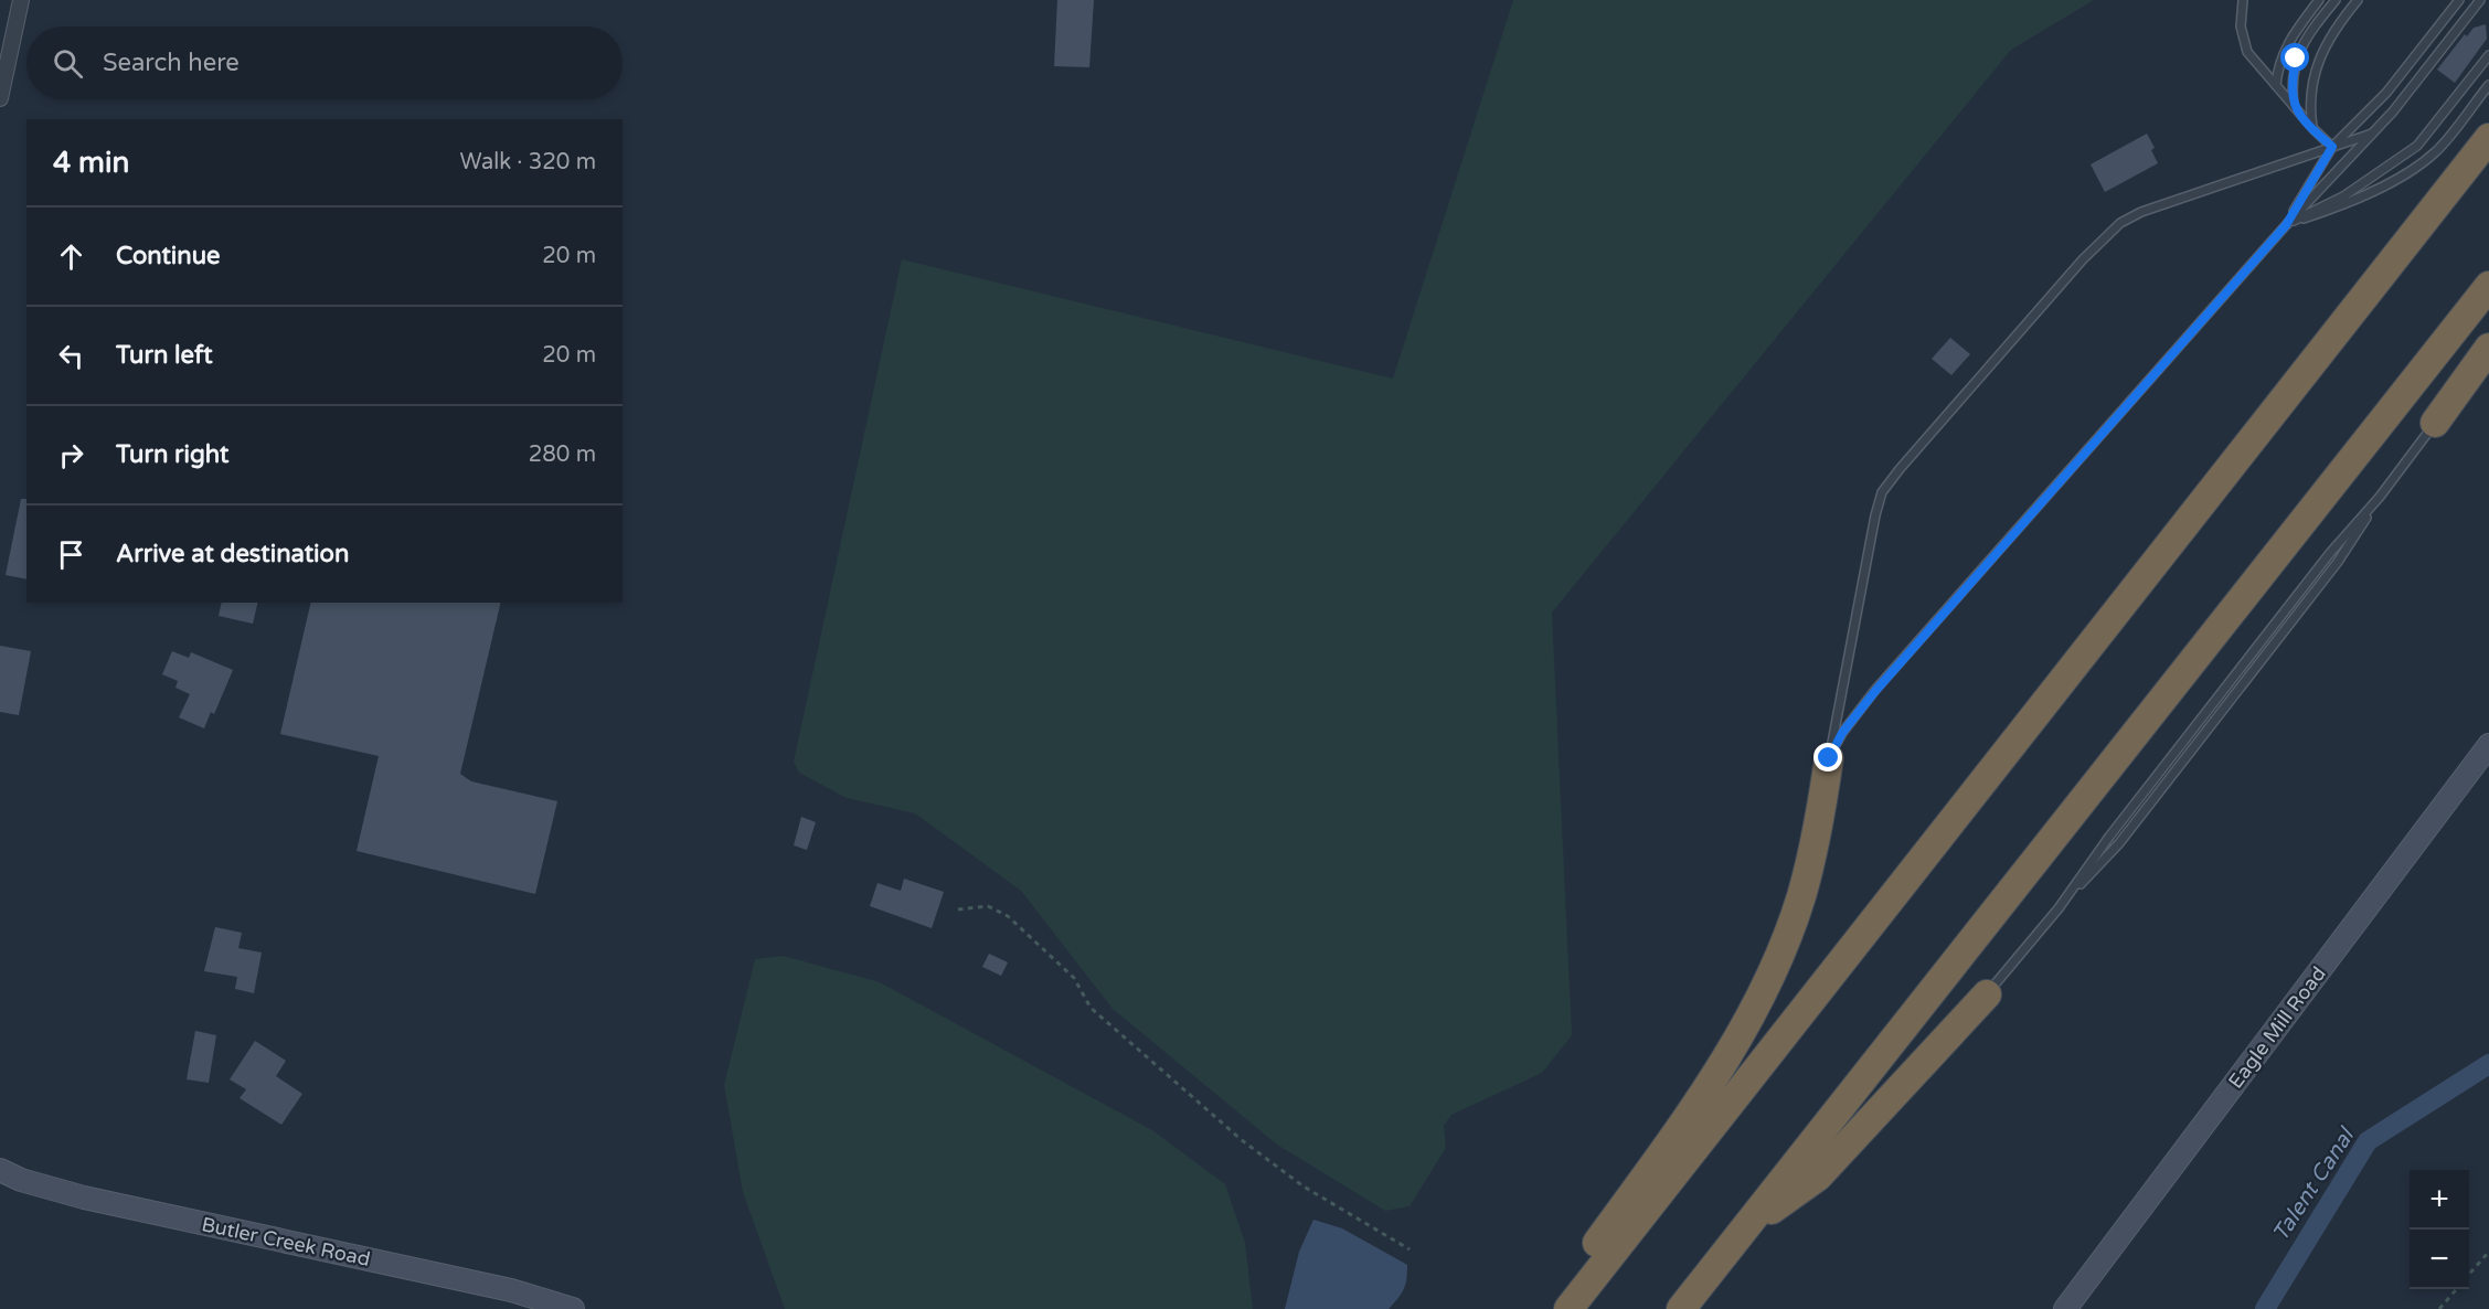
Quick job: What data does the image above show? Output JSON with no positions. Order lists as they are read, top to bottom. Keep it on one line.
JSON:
{"streets":{"street":["Eagle Mill Road","Butler Creek Road"]},"water":["Talent Canal"],"page":{"search":"Search here","heading":["4 min","Walk · 320 m"],"list":[["Continue","20 m"],["Turn left","20 m"],["Turn right","280 m"],"Arrive at destination"],"map_buttons":["+","−"]}}
